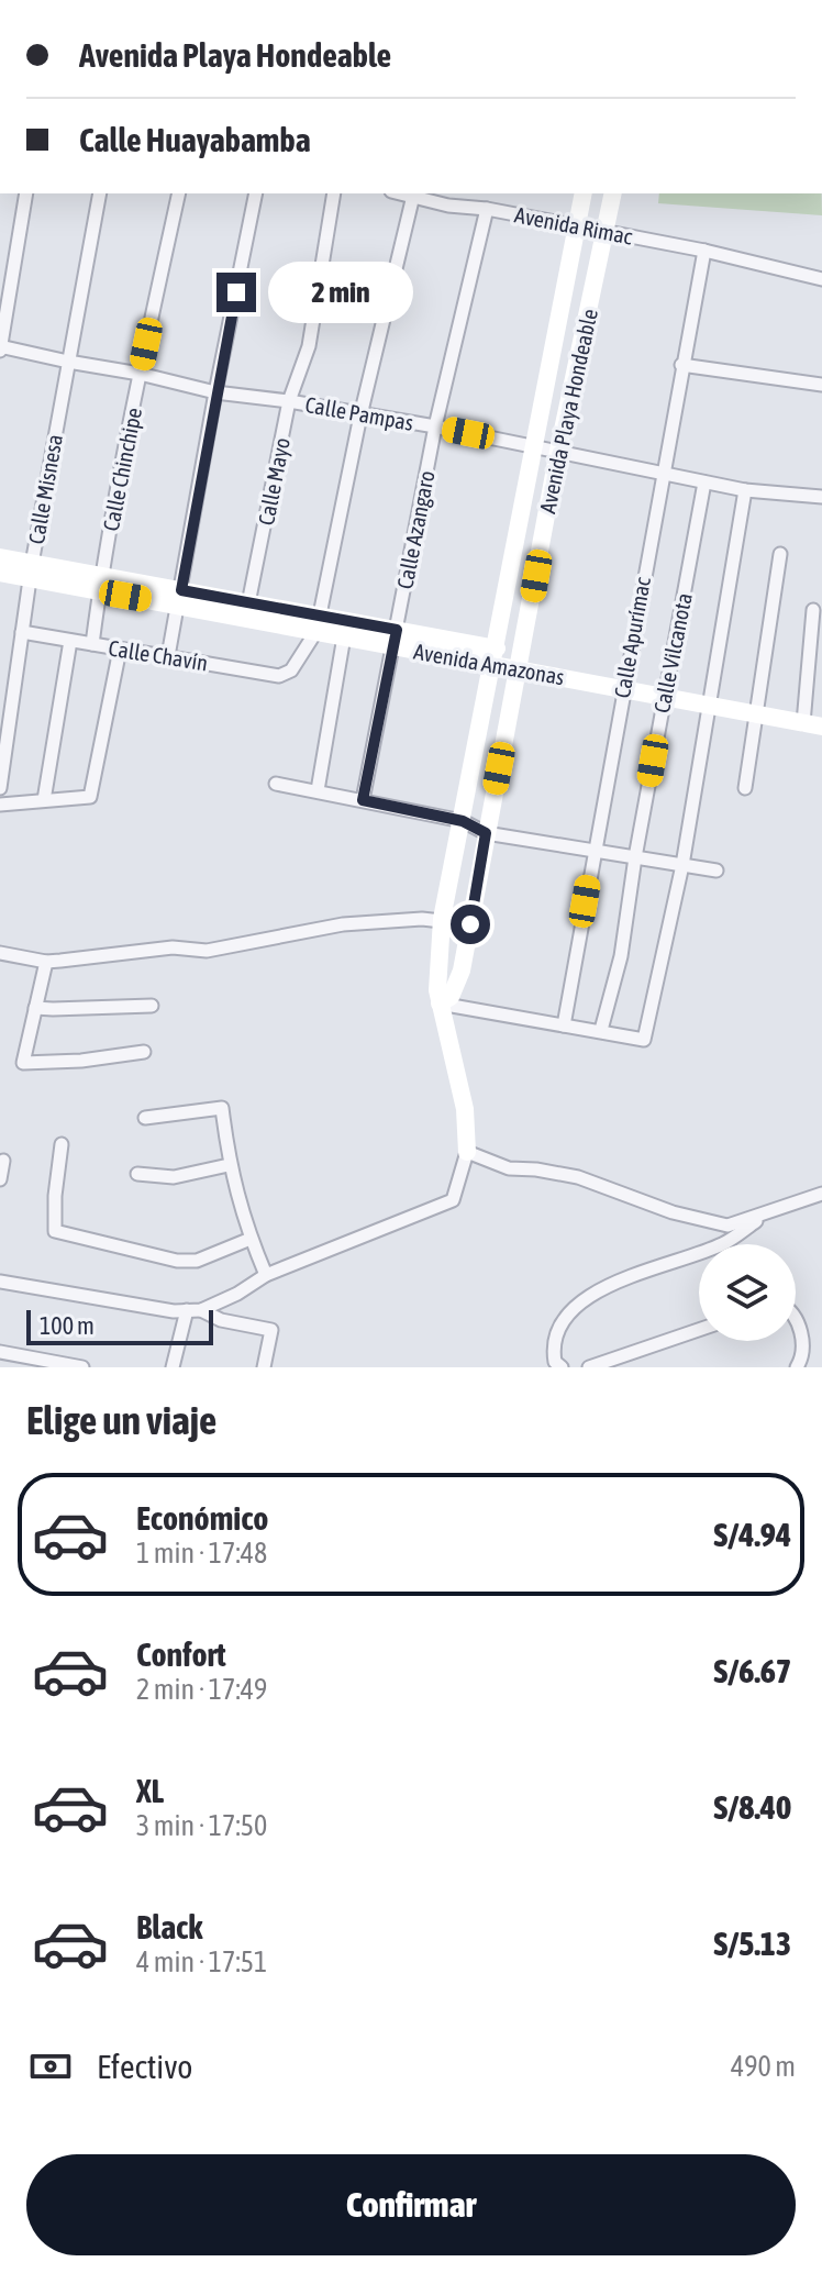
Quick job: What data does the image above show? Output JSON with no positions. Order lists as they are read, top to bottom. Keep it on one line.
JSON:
{"streets":{"street":["Avenida Rimac","Avenida Playa Hondeable","Calle Pampas","Calle Chinchipe","Calle Mayo","Calle Misnesa","Calle Azangaro","Calle Apurímac","Calle Vilcanota","Calle Chavín","Avenida Amazonas"]},"crossings":[["Avenida Rimac","Avenida Playa Hondeable"],["Avenida Rimac","Calle Azangaro"],["Avenida Rimac","Calle Apurímac"],["Avenida Playa Hondeable","Calle Pampas"],["Avenida Playa Hondeable","Avenida Amazonas"],["Calle Pampas","Calle Chinchipe"],["Calle Pampas","Calle Mayo"],["Calle Pampas","Calle Misnesa"],["Calle Pampas","Calle Azangaro"],["Calle Pampas","Calle Apurímac"],["Calle Pampas","Calle Vilcanota"],["Calle Chinchipe","Calle Chavín"],["Calle Chinchipe","Avenida Amazonas"],["Calle Mayo","Avenida Amazonas"],["Calle Misnesa","Calle Chavín"],["Calle Misnesa","Avenida Amazonas"],["Calle Azangaro","Avenida Amazonas"],["Calle Apurímac","Avenida Amazonas"],["Calle Vilcanota","Avenida Amazonas"],["Calle Chavín","Avenida Amazonas"]],"scale_bar":"100 m","page":{"banner":["Avenida Playa Hondeable","Calle Huayabamba"],"bubble":"2 min","scale":"100 m","heading":"Elige un viaje","list":[{"name":"Económico","note":"1 min · 17:48","value":"S/4.94"},{"name":"Confort","note":"2 min · 17:49","value":"S/6.67"},{"name":"XL","note":"3 min · 17:50","value":"S/8.40"},{"name":"Black","note":"4 min · 17:51","value":"S/5.13"}],"pay":["Efectivo","490 m"],"buttons":"Confirmar"}}
